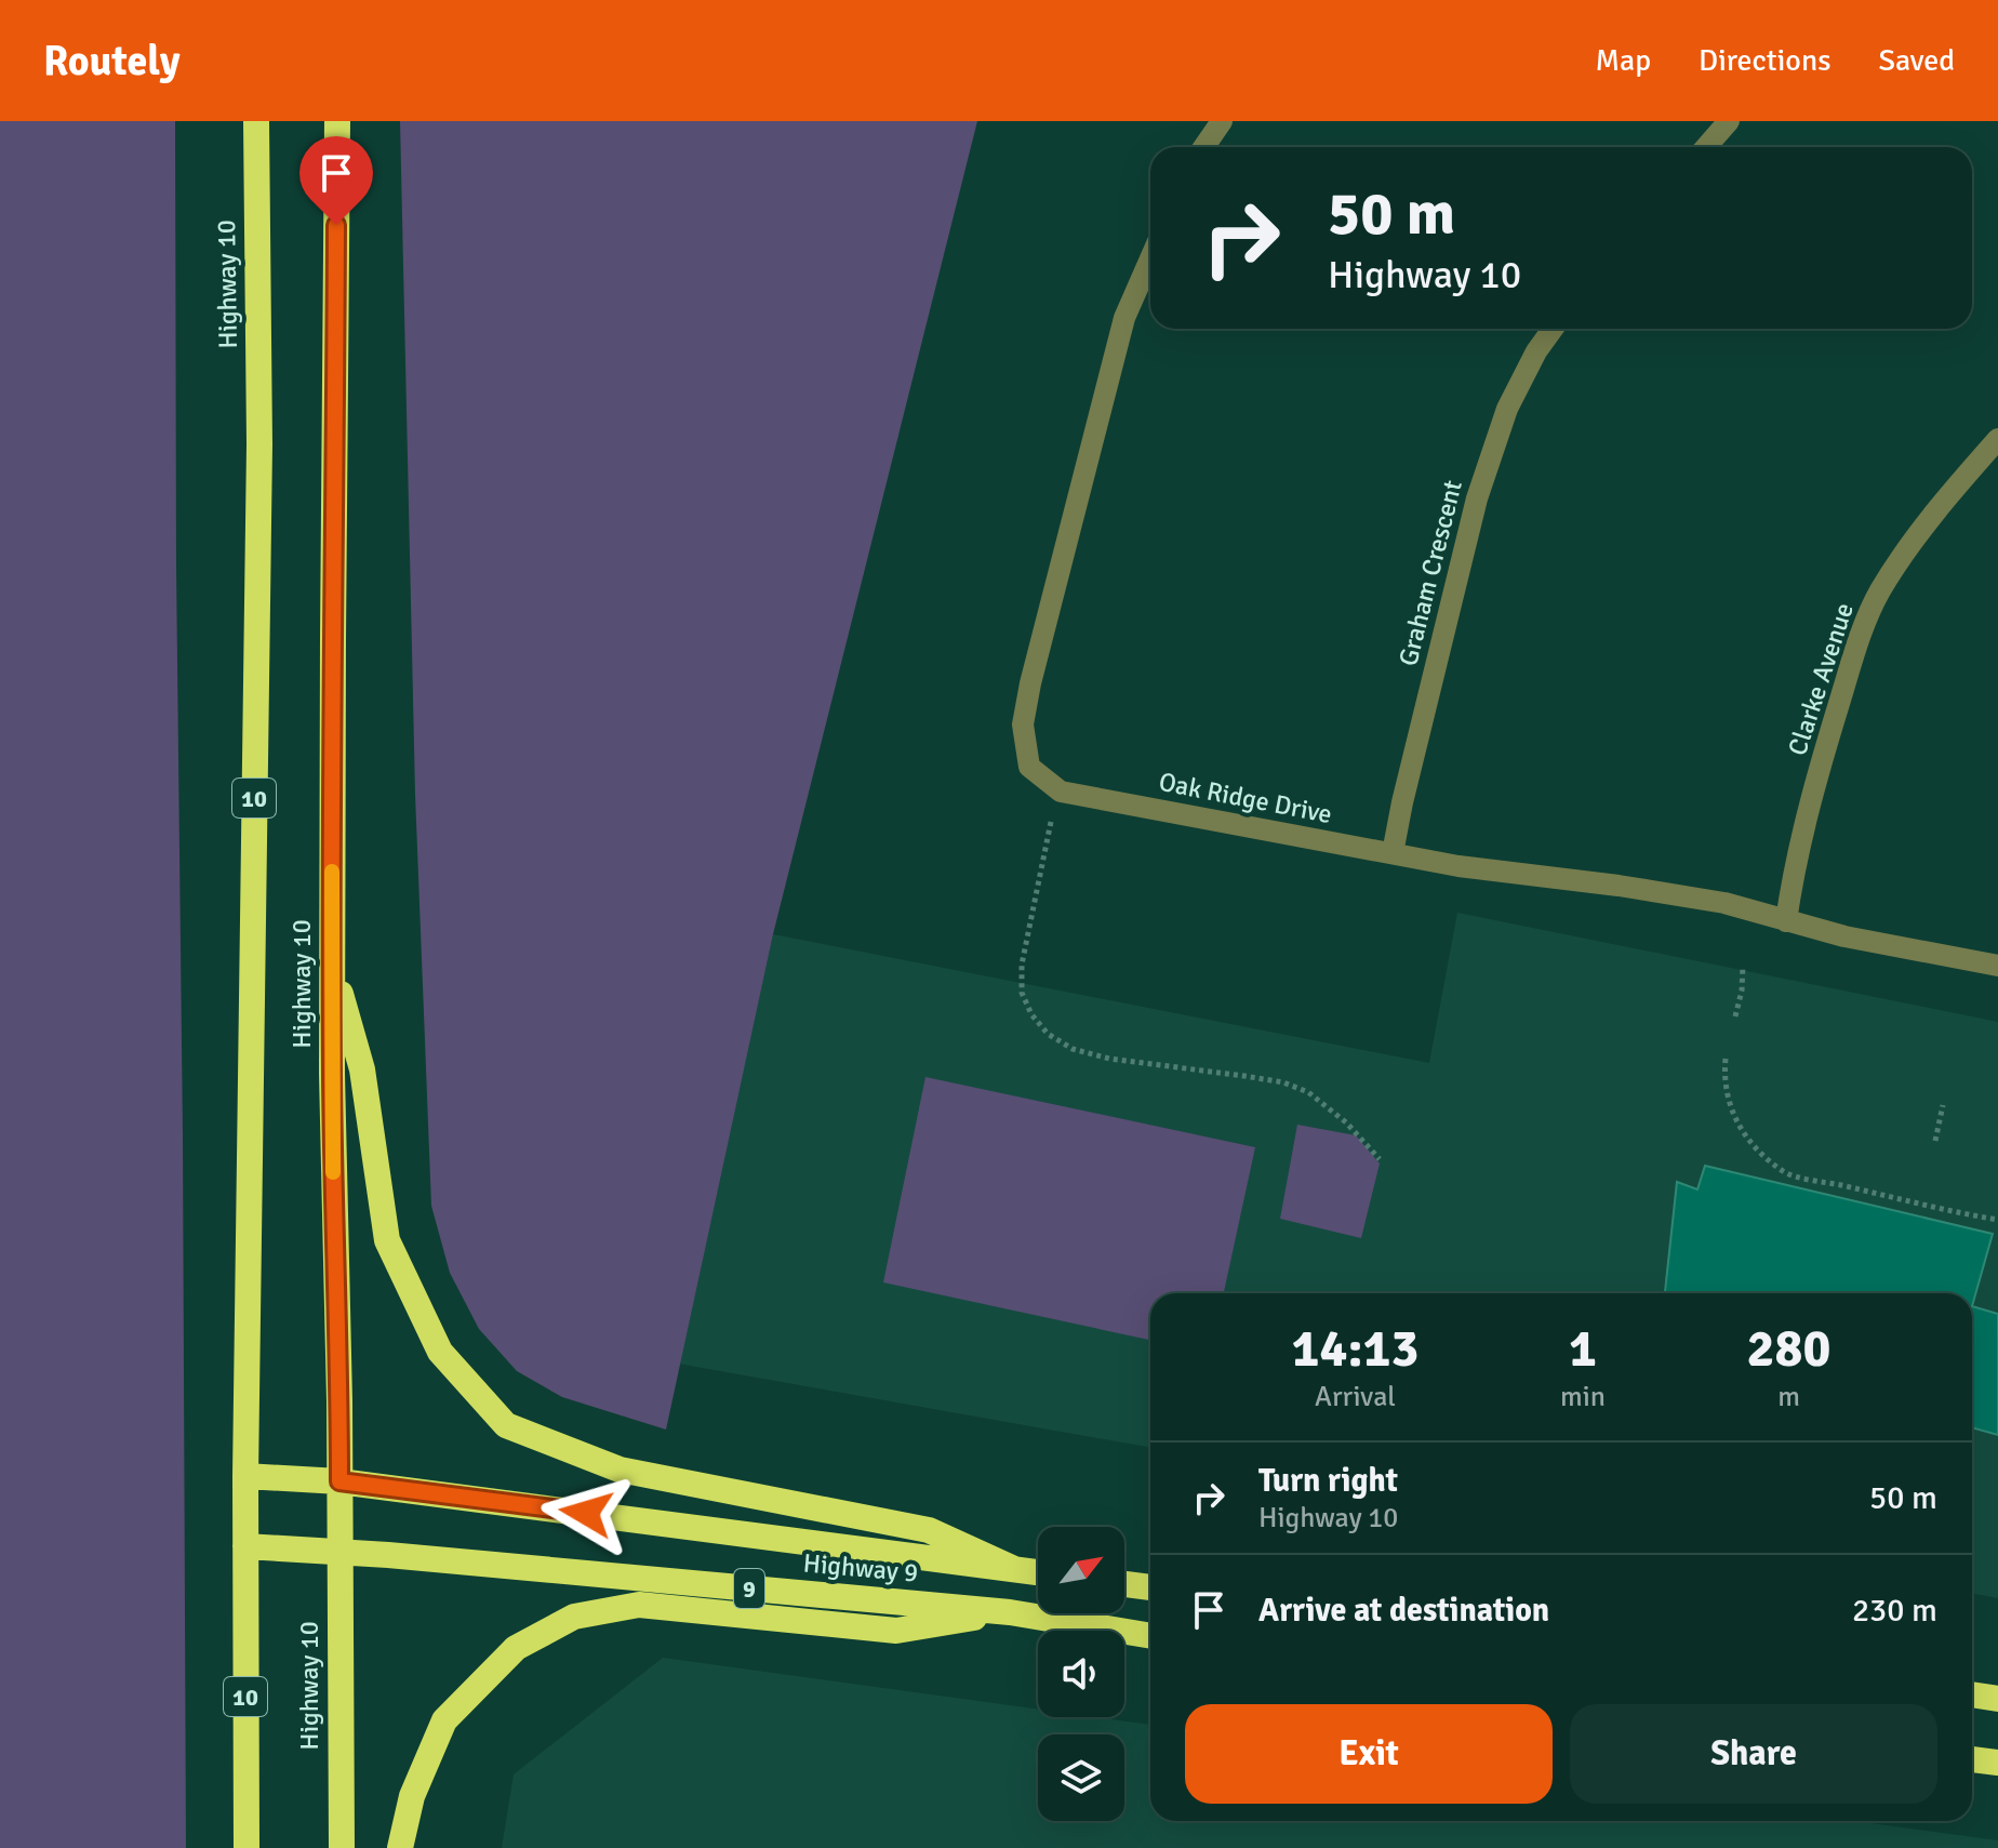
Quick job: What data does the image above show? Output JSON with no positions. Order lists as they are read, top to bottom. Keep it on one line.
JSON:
{"streets":{"highway":["Highway 10","10","Highway 9","9"],"street":["Graham Crescent","Clarke Avenue","Oak Ridge Drive"]},"crossings":[["Highway 10","Highway 9"],["Graham Crescent","Oak Ridge Drive"],["Clarke Avenue","Oak Ridge Drive"]],"north":"top right","page":{"header":"Routely","nav":["Map","Directions","Saved"],"turn":["50 m","Highway 10"],"eta":["14:13","Arrival","1","min","280","m"],"list":[{"name":"Turn right","note":"Highway 10","value":"50 m"},{"name":"Arrive at destination","value":"230 m"}],"buttons":["Exit","Share"]}}
